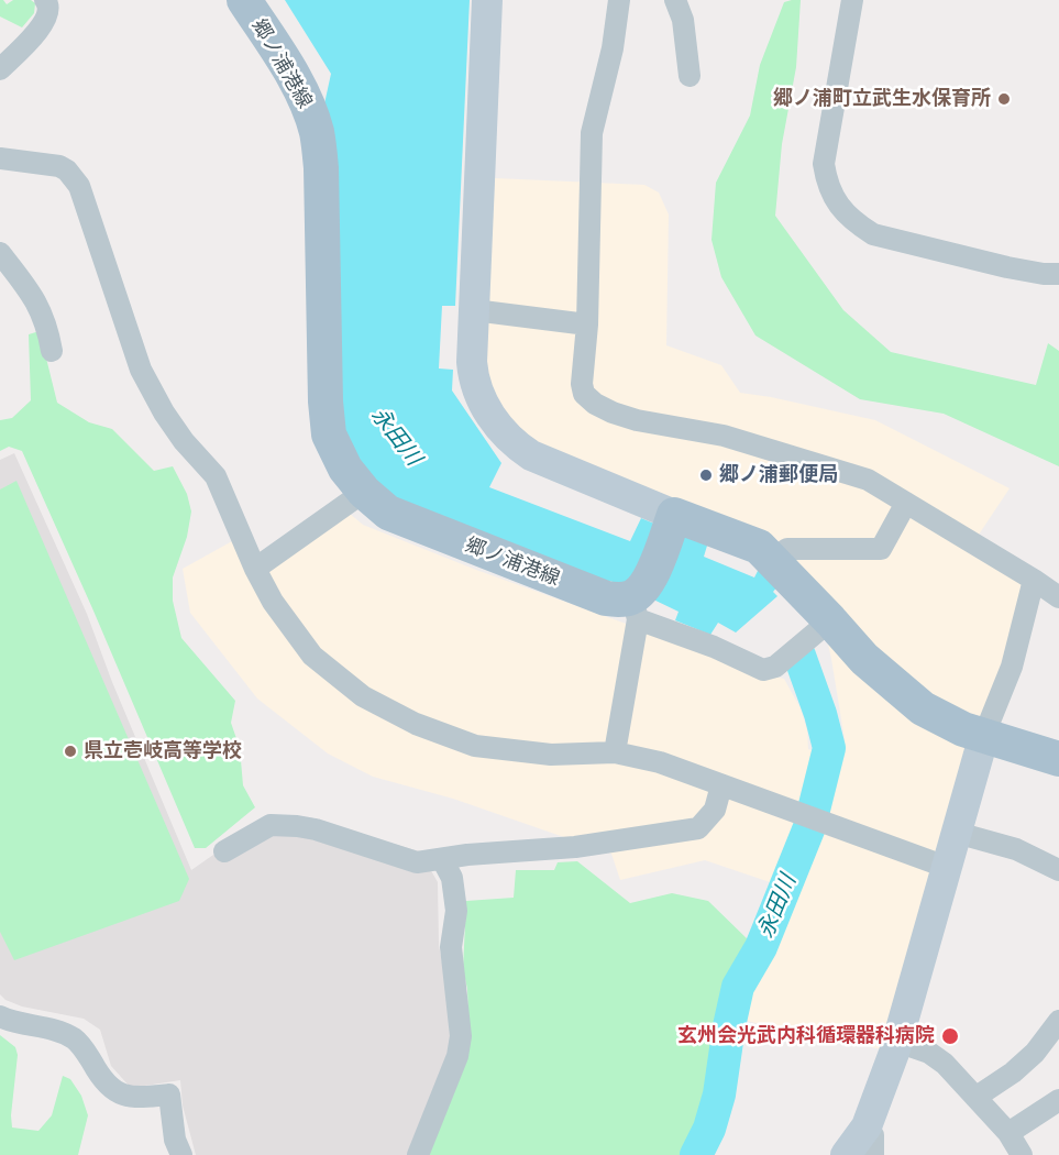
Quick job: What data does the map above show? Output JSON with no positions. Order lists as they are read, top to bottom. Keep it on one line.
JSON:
{"streets":{"main road":["郷ノ浦港線"]},"water":["永田川"],"places":["郷ノ浦町立武生水保育所","郷ノ浦郵便局","県立壱岐高等学校","玄州会光武内科循環器科病院"]}
